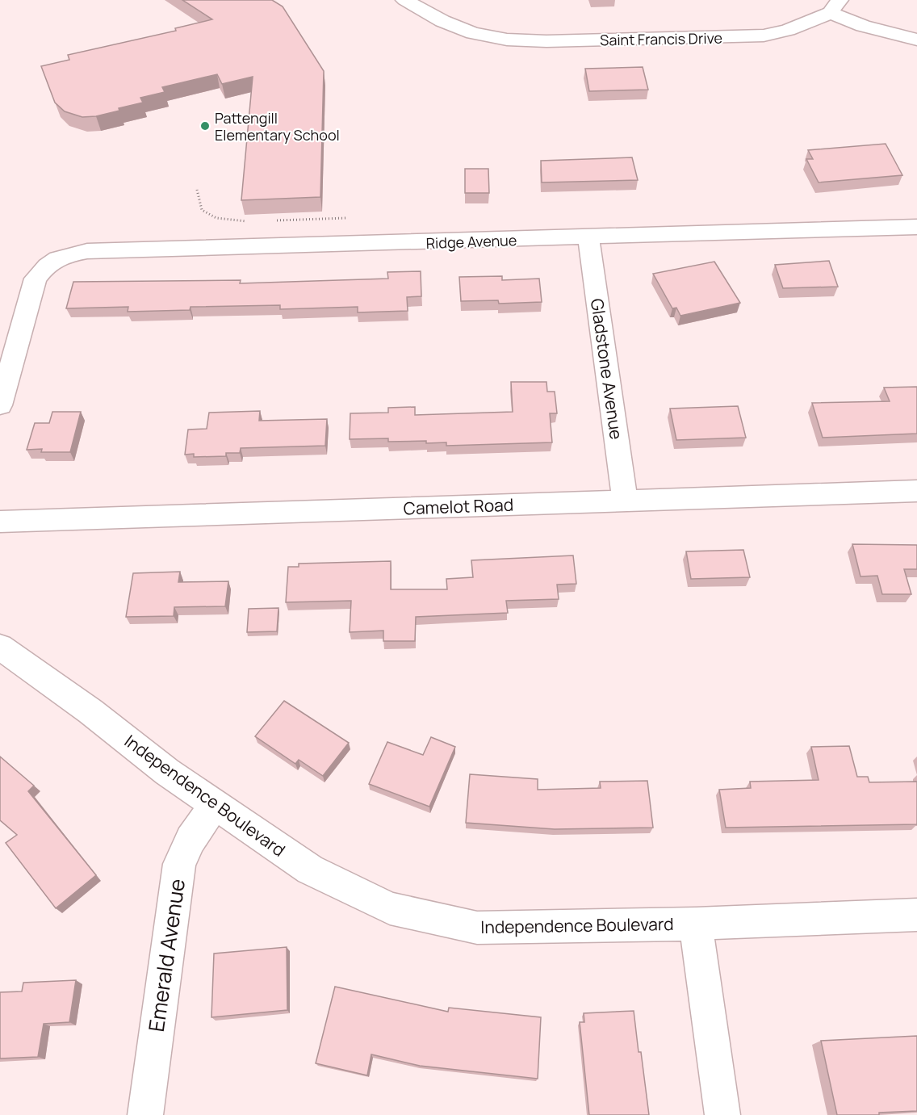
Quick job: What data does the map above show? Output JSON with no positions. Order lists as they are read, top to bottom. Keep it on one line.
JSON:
{"streets":{"street":["Saint Francis Drive","Ridge Avenue","Gladstone Avenue","Camelot Road","Independence Boulevard","Emerald Avenue"]},"crossings":[["Ridge Avenue","Gladstone Avenue"],["Gladstone Avenue","Camelot Road"],["Independence Boulevard","Emerald Avenue"]],"places":["Pattengill Elementary School"]}
